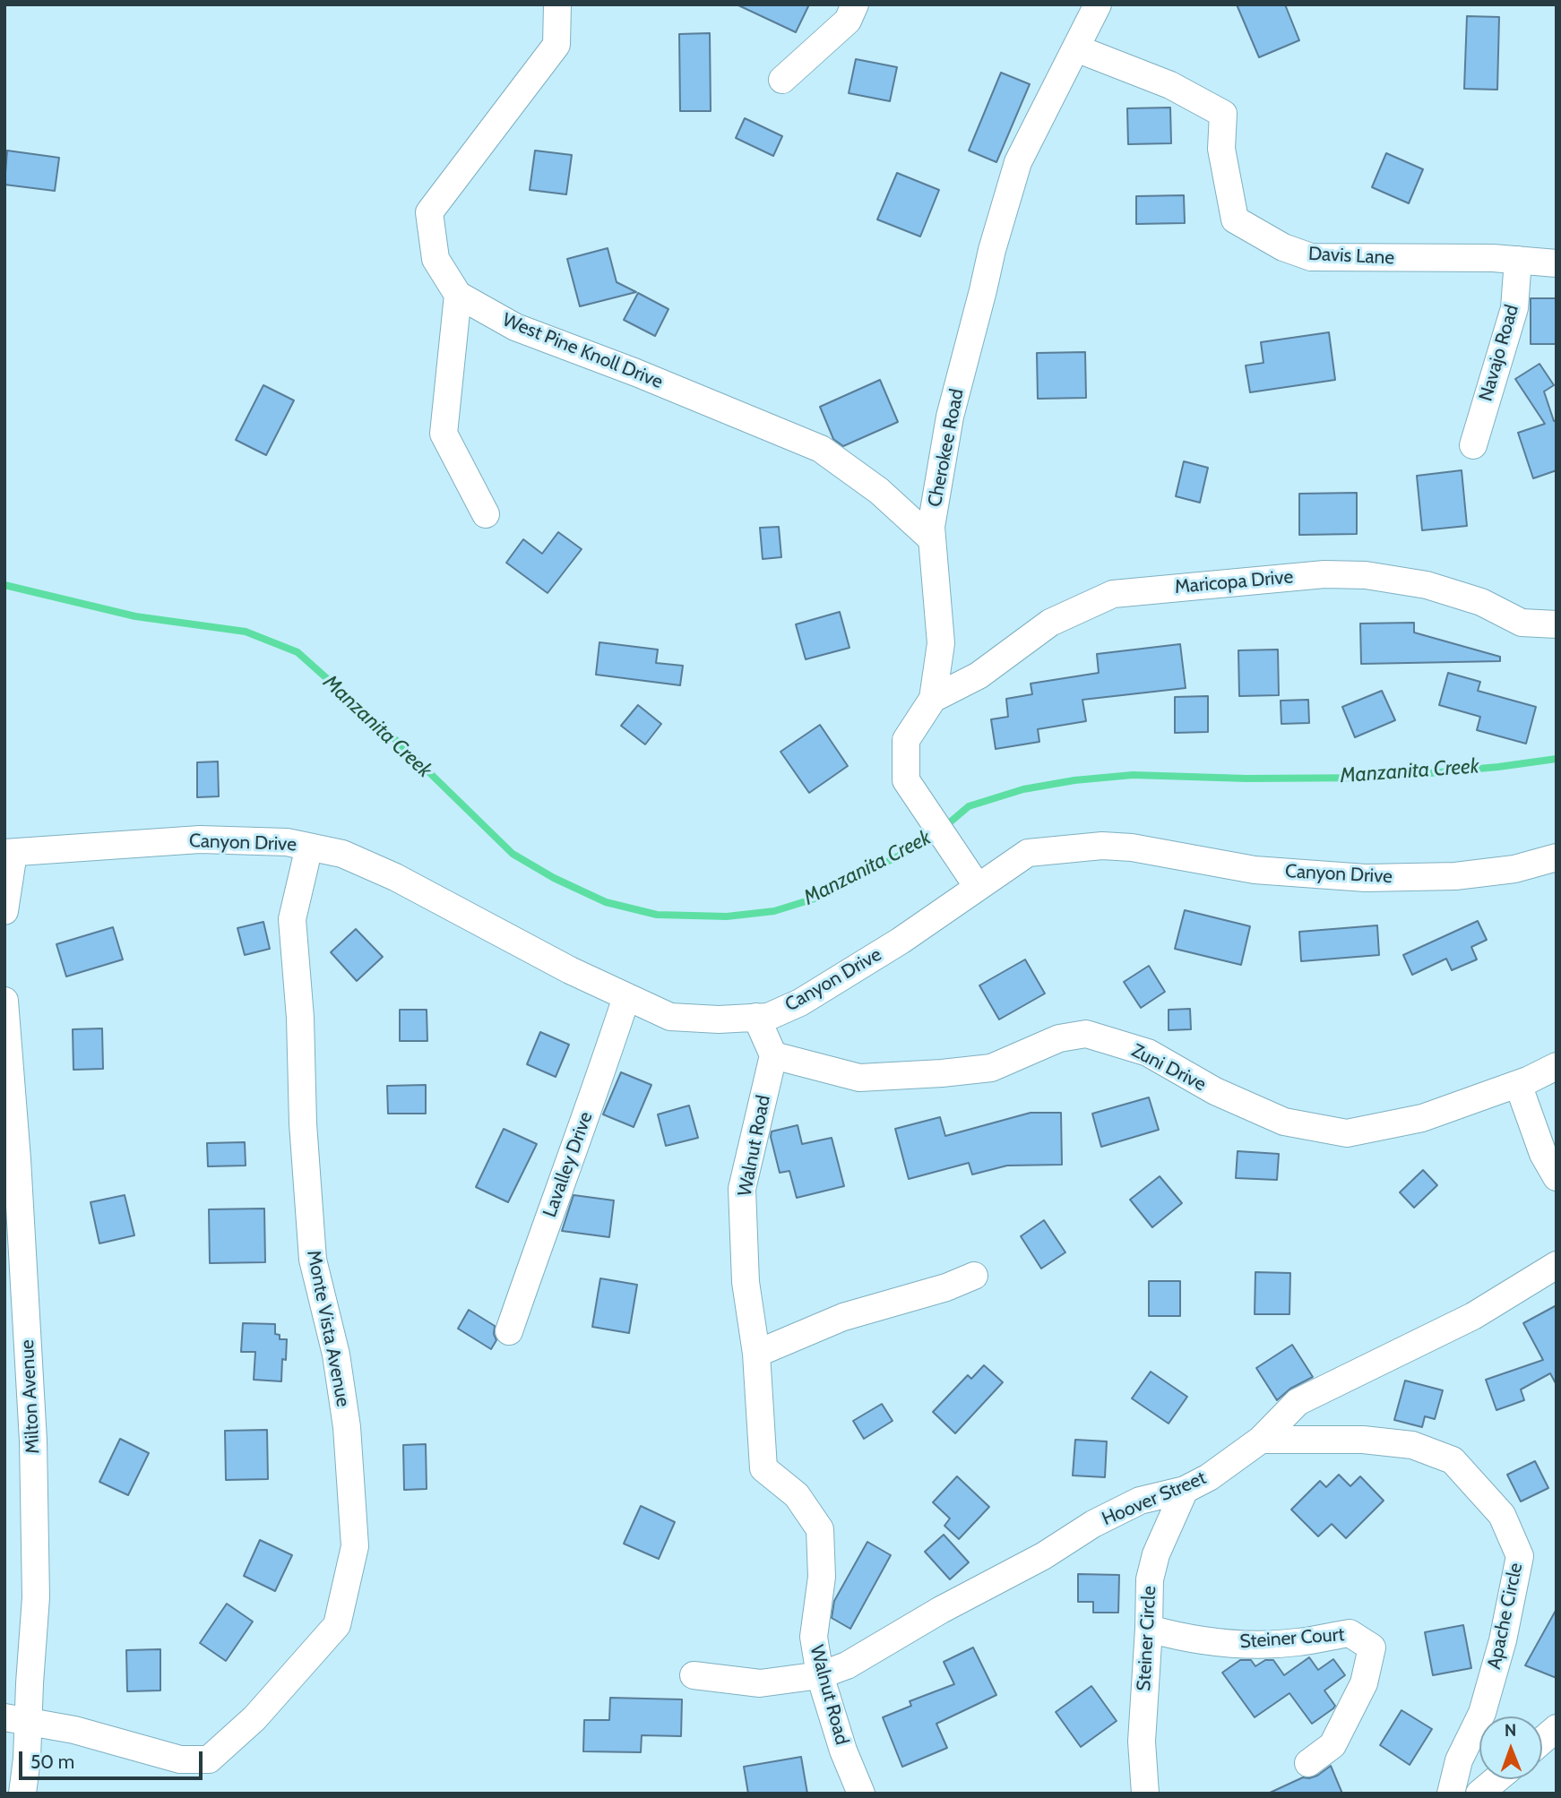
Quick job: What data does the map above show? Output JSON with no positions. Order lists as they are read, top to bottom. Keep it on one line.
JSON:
{"streets":{"street":["Davis Lane","West Pine Knoll Drive","Navajo Road","Cherokee Road","Maricopa Drive","Canyon Drive","Zuni Drive","Walnut Road","Lavalley Drive","Monte Vista Avenue","Milton Avenue","Hoover Street","Apache Circle","Steiner Circle","Steiner Court"]},"crossings":[["Davis Lane","Navajo Road"],["Davis Lane","Cherokee Road"],["West Pine Knoll Drive","Cherokee Road"],["Cherokee Road","Maricopa Drive"],["Cherokee Road","Canyon Drive"],["Canyon Drive","Lavalley Drive"],["Canyon Drive","Monte Vista Avenue"],["Zuni Drive","Walnut Road"],["Walnut Road","Hoover Street"],["Monte Vista Avenue","Milton Avenue"],["Hoover Street","Apache Circle"],["Hoover Street","Steiner Circle"],["Steiner Circle","Steiner Court"]],"water":["Manzanita Creek"],"scale_bar":"50 m","north":"top"}
